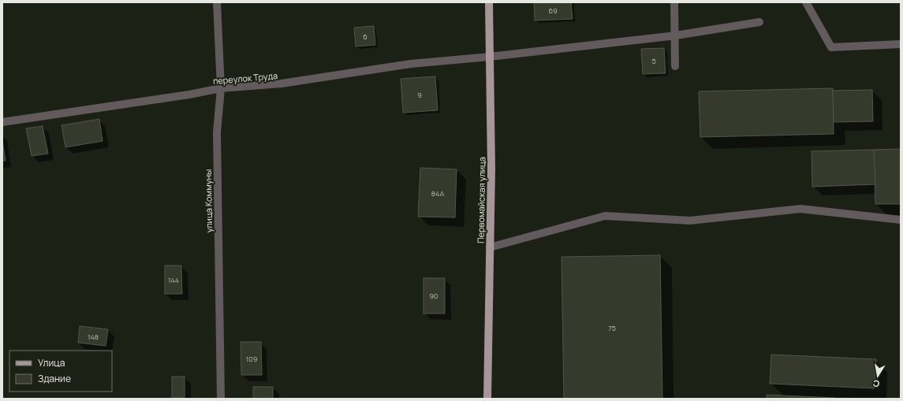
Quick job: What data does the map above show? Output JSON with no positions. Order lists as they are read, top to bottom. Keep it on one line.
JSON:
{"streets":{"main road":["Первомайская улица"],"street":["переулок Труда","улица Коммуны"]},"crossings":[["переулок Труда","Первомайская улица"],["переулок Труда","улица Коммуны"]],"house_numbers":["69","6","5","9","84А","144","90","75","148","109"],"legend":["Улица","Здание"],"north":"bottom"}
